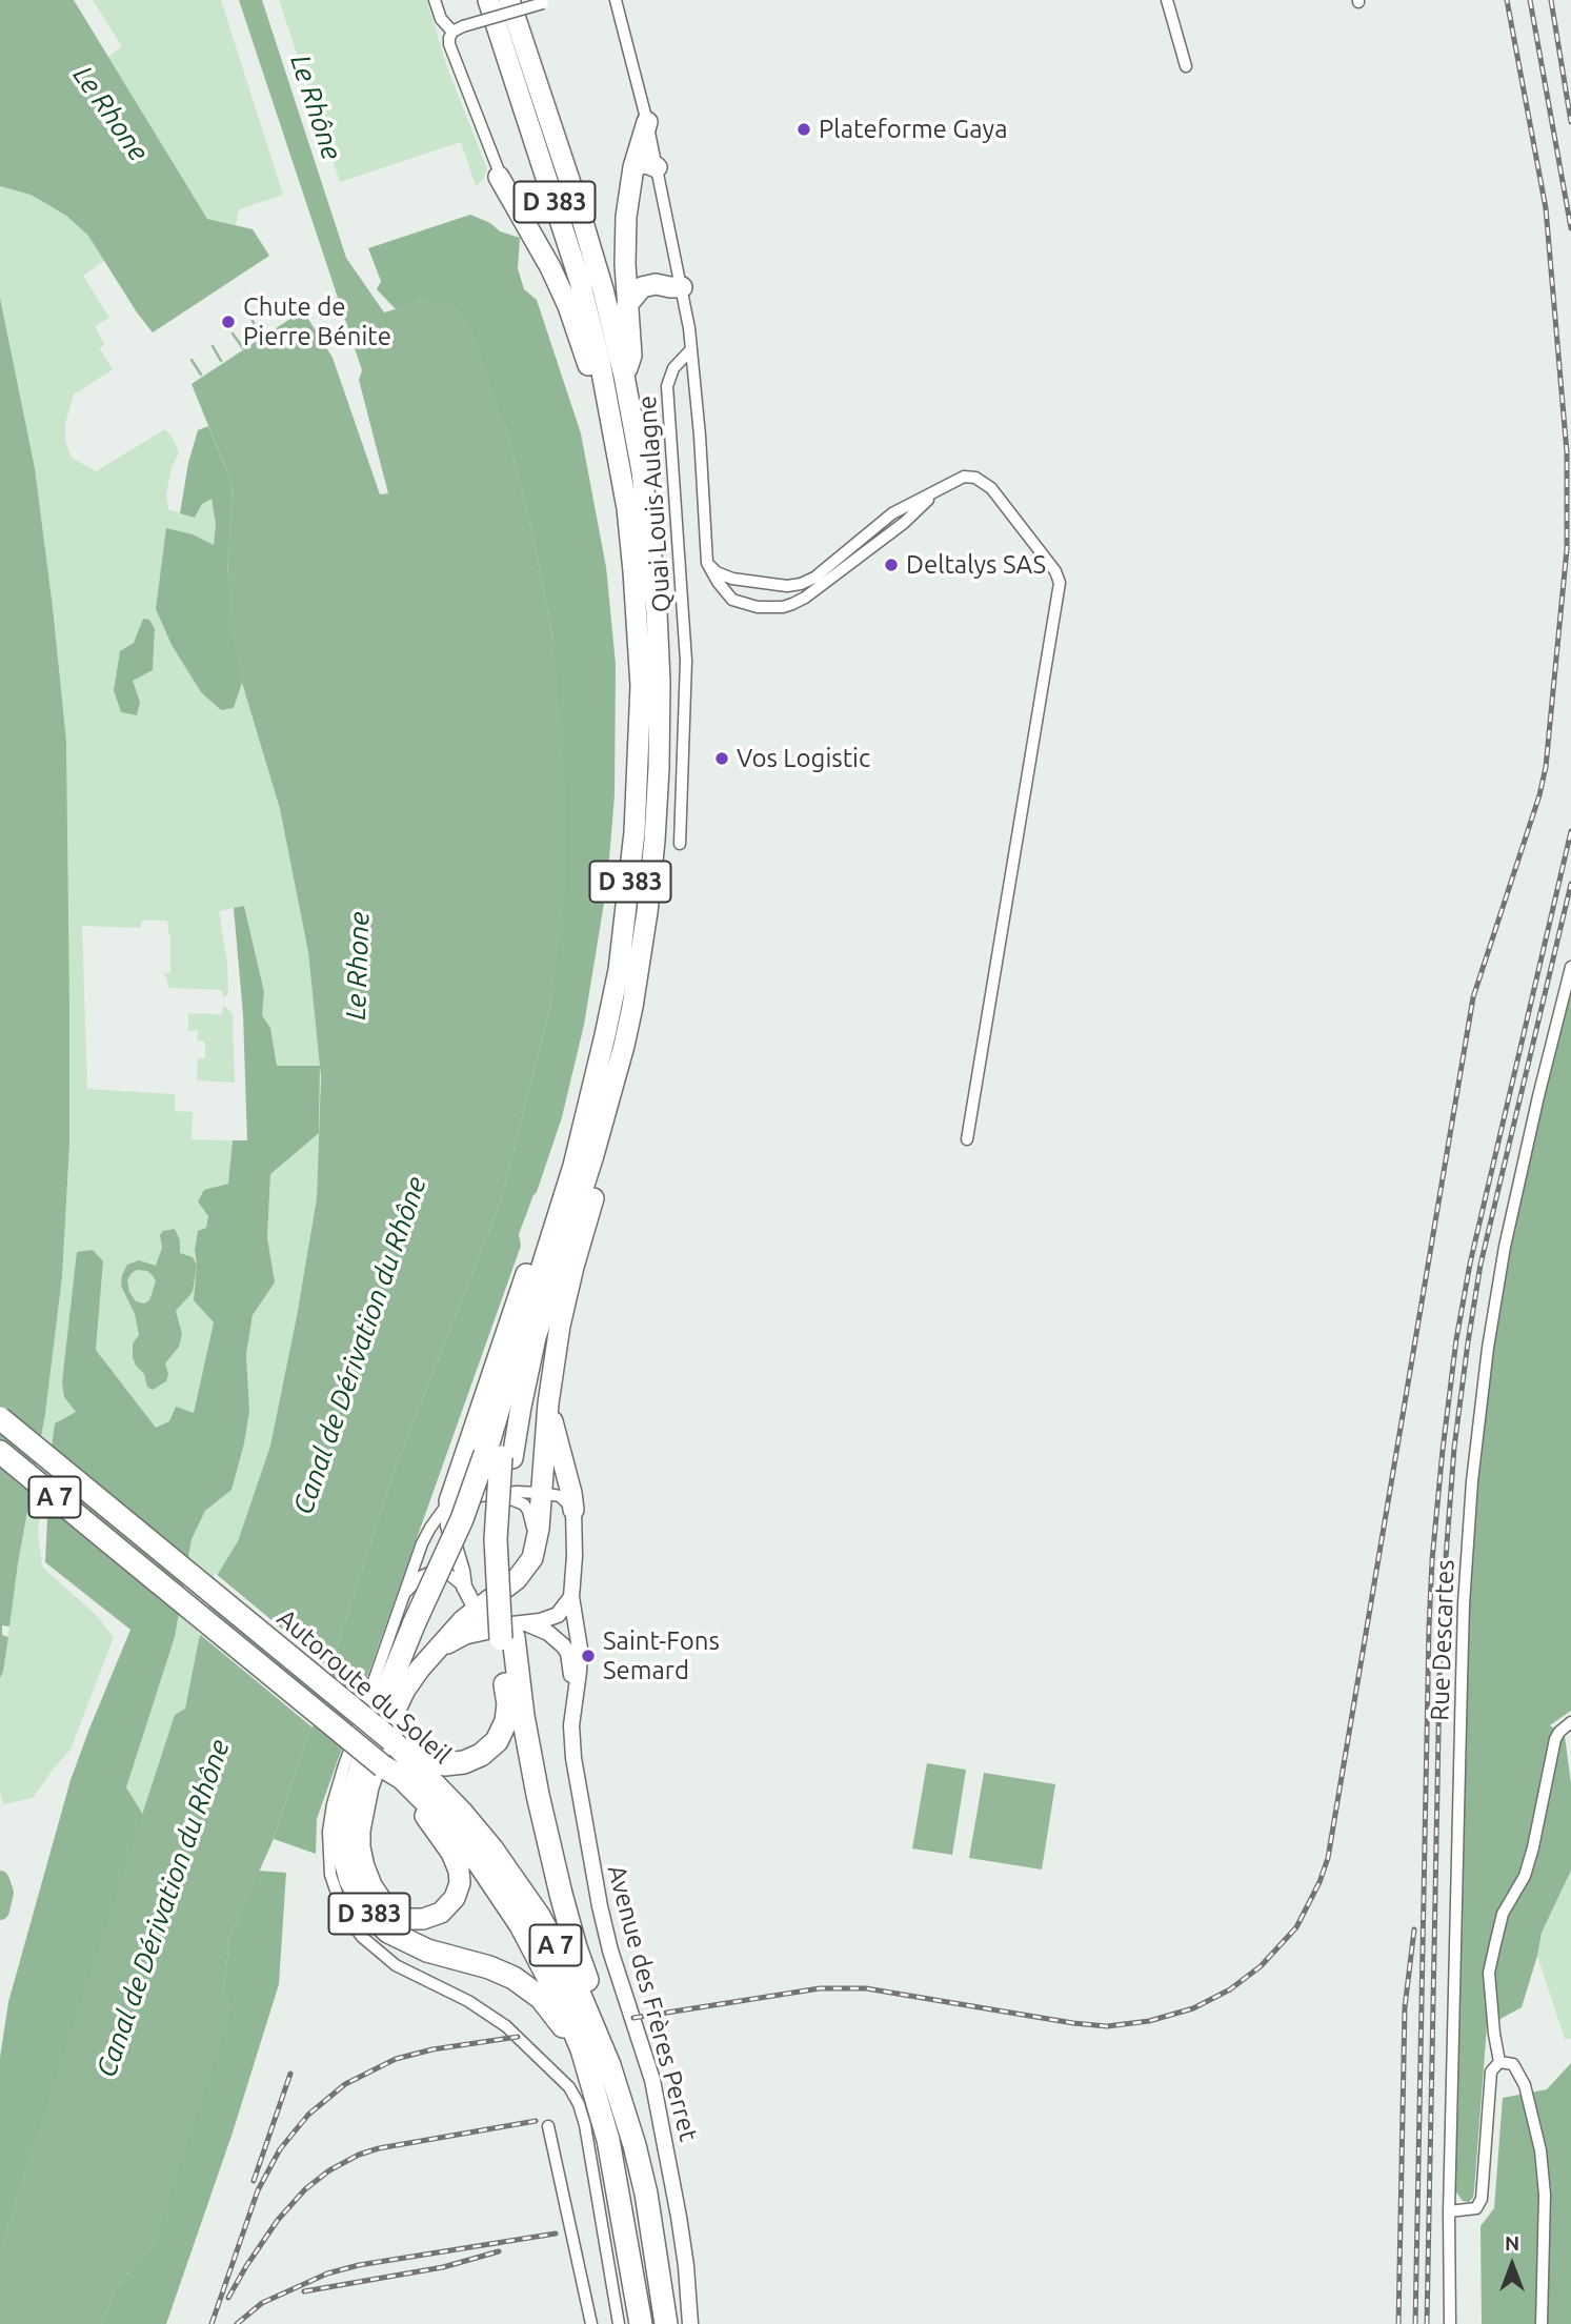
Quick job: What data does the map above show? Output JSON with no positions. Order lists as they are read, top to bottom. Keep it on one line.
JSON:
{"streets":{"highway":["D 383","A 7","Autoroute du Soleil"],"street":["Quai Louis Aulagne","Rue Descartes","Avenue des Frères Perret"]},"crossings":[["D 383","Autoroute du Soleil"]],"water":["Le Rhône","Le Rhone","Canal de Dérivation du Rhône"],"places":["Plateforme Gaya","Chute de Pierre Bénite","Deltalys SAS","Vos Logistic","Saint-Fons Semard"],"north":"top"}
